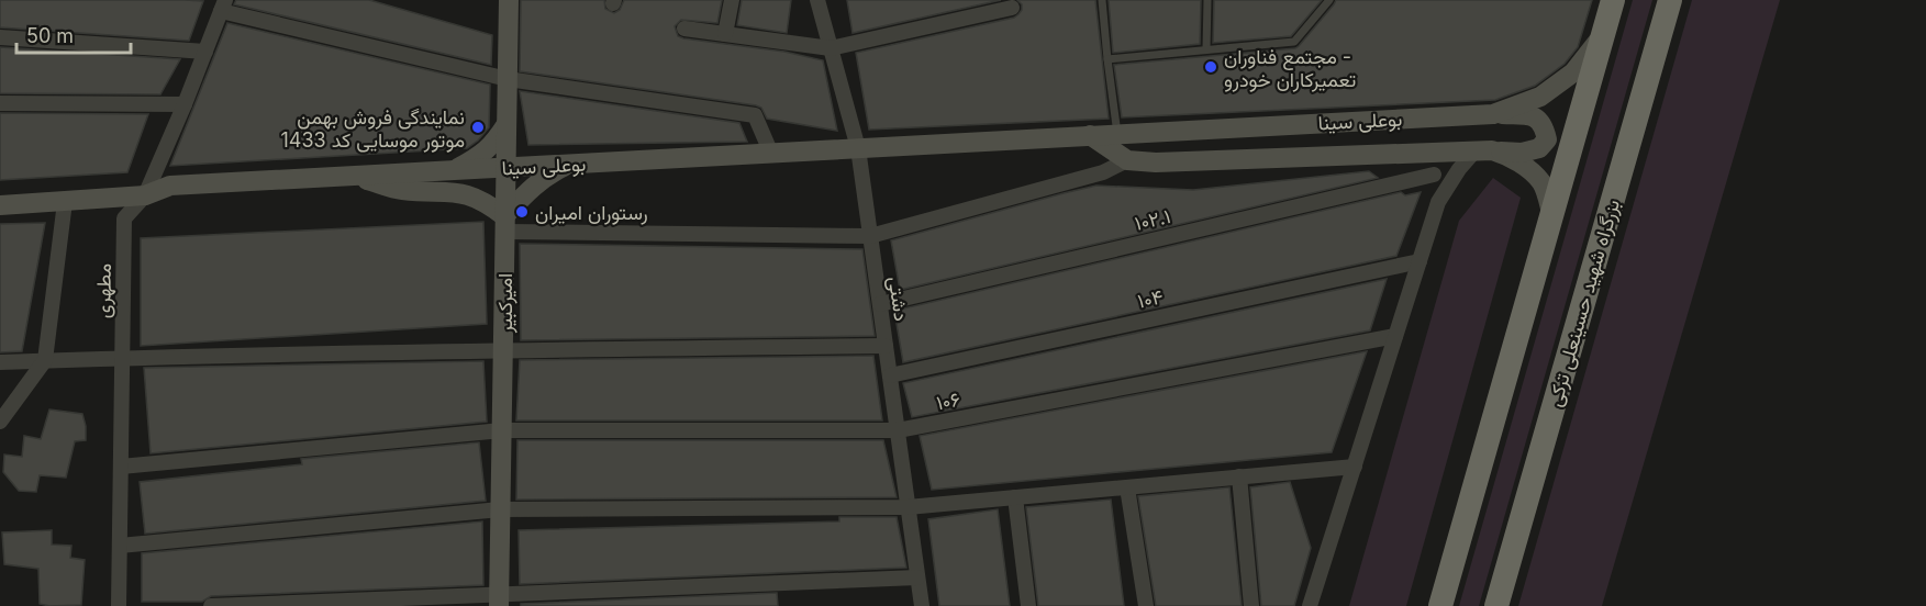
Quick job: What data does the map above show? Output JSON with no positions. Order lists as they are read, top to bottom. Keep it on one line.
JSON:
{"streets":{"highway":["بزرگراه شهید حسینعلی ترکی"],"main road":["بوعلی سینا","امیرکبیر"],"street":["۱۰۲.۱","مطهری","دشتی","۱۰۴","۱۰۶"]},"crossings":[["بوعلی سینا","مطهری"],["بوعلی سینا","دشتی"],["بوعلی سینا","امیرکبیر"],["۱۰۲.۱","دشتی"],["مطهری","۱۰۶"],["دشتی","۱۰۴"],["دشتی","۱۰۶"],["امیرکبیر","۱۰۶"]],"places":["مجتمع فناوران - تعمیرکاران خودرو","نمایندگی فروش بهمن موتور موسایی کد 1433","رستوران امیران"],"scale_bar":"50 m"}
